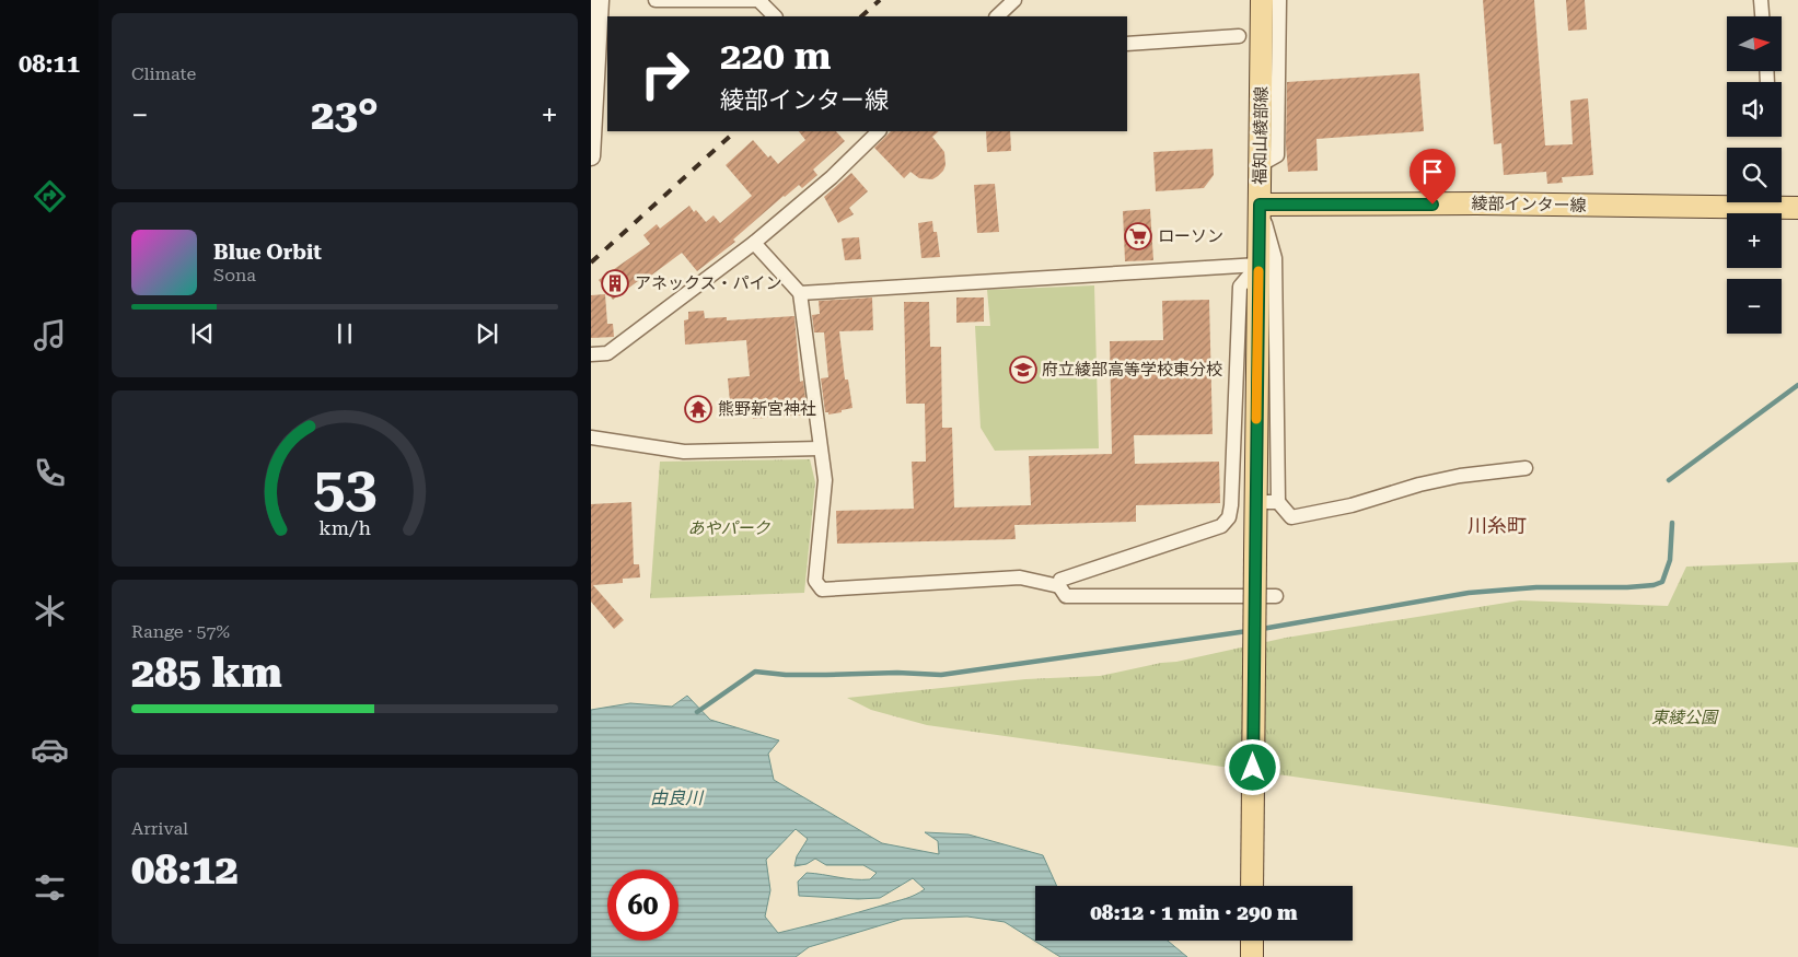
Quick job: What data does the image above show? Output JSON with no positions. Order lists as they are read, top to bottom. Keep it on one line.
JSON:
{"streets":{"main road":["福知山綾部線","綾部インター線"]},"crossings":[["福知山綾部線","綾部インター線"]],"districts":["川糸町"],"water":["由良川"],"parks":["あやパーク","東綾公園"],"places":{"supermarket":["ローソン"],"building":["アネックス・パイン"],"school or university":["府立綾部高等学校東分校"],"temple":["熊野新宮神社"]},"north":"right","page":{"tabs":"08:11","tile":["Climate",["Range · 57%","285 km"],["Arrival","08:12"]],"map_buttons":["+","−"],"turn":["220 m","綾部インター線"],"heat":["−","23°","+"],"song":["Blue Orbit","Sona"],"limit":"60","trip":"08:12 · 1 min · 290 m","gauge":["53","km/h"]}}
